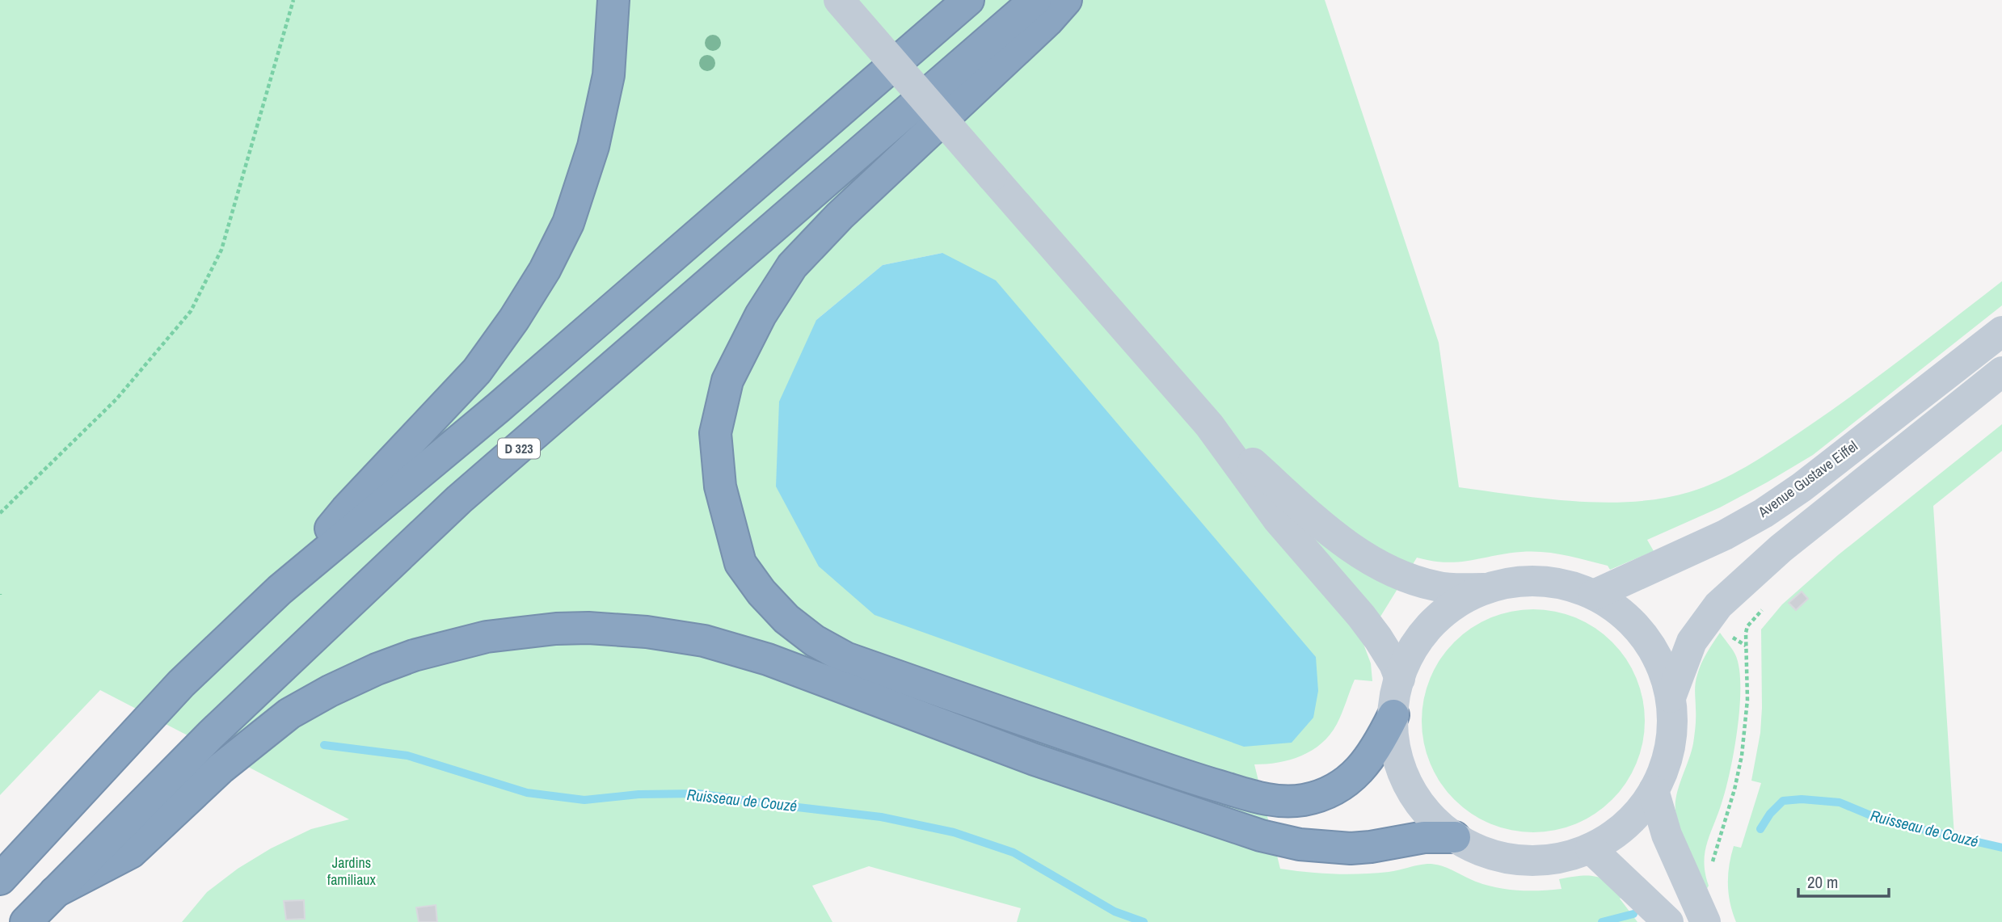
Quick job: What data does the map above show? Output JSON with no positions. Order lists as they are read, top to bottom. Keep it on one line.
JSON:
{"streets":{"highway":["D 323"],"main road":["Avenue Gustave Eiffel"]},"water":["Ruisseau de Couzé"],"parks":["Jardins familiaux"],"scale_bar":"20 m"}
